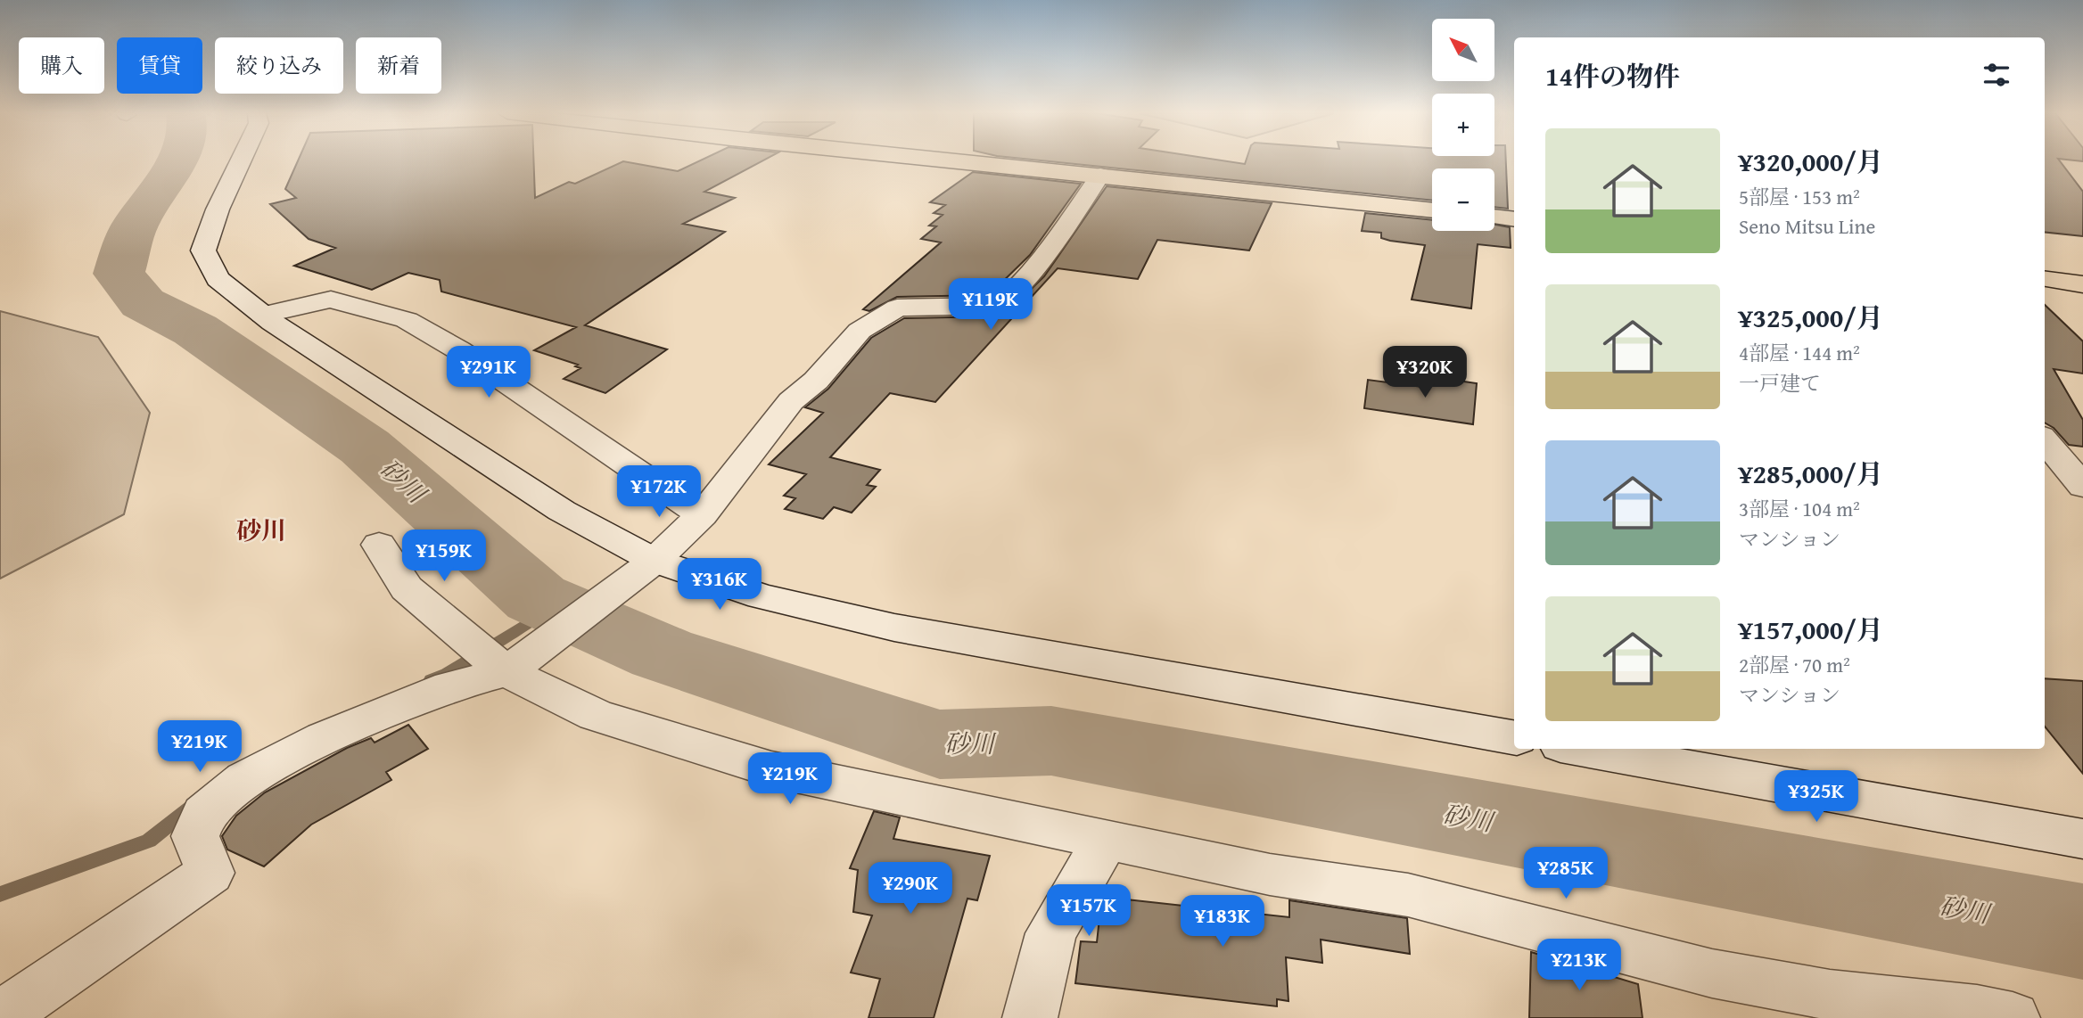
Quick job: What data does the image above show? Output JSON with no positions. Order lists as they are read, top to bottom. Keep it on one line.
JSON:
{"districts":["砂川"],"water":["砂川"],"north":"top left","page":{"map_buttons":["+","−"],"chip":["購入","賃貸","絞り込み","新着"],"heading":"14件の物件","list":[{"name":"¥320,000/月","note":"5部屋 · 153 m² · Seno Mitsu Line"},{"name":"¥325,000/月","note":"4部屋 · 144 m² · 一戸建て"},{"name":"¥285,000/月","note":"3部屋 · 104 m² · マンション"},{"name":"¥157,000/月","note":"2部屋 · 70 m² · マンション"}],"price":["¥119K","¥291K","¥320K","¥172K","¥159K","¥316K","¥219K","¥219K","¥325K","¥285K","¥290K","¥157K","¥183K","¥213K"]}}
